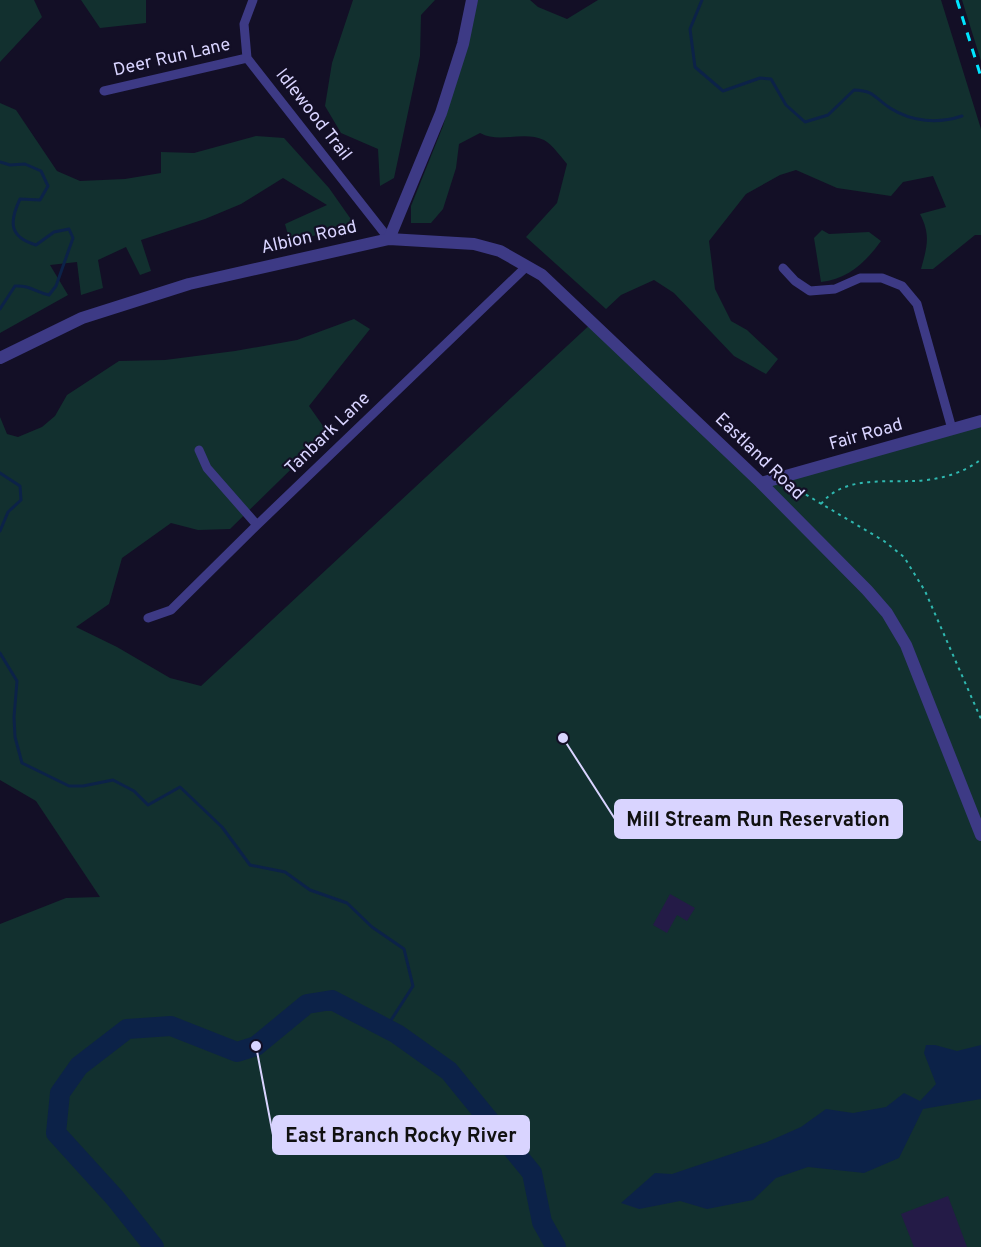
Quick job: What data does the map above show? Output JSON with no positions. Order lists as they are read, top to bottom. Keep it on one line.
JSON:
{"streets":{"street":["Deer Run Lane","Idlewood Trail","Albion Road","Tanbark Lane","Fair Road","Eastland Road"]},"crossings":[["Deer Run Lane","Idlewood Trail"],["Idlewood Trail","Albion Road"],["Idlewood Trail","Eastland Road"],["Albion Road","Eastland Road"],["Tanbark Lane","Eastland Road"],["Fair Road","Eastland Road"]],"places":["Mill Stream Run Reservation","East Branch Rocky River"]}
